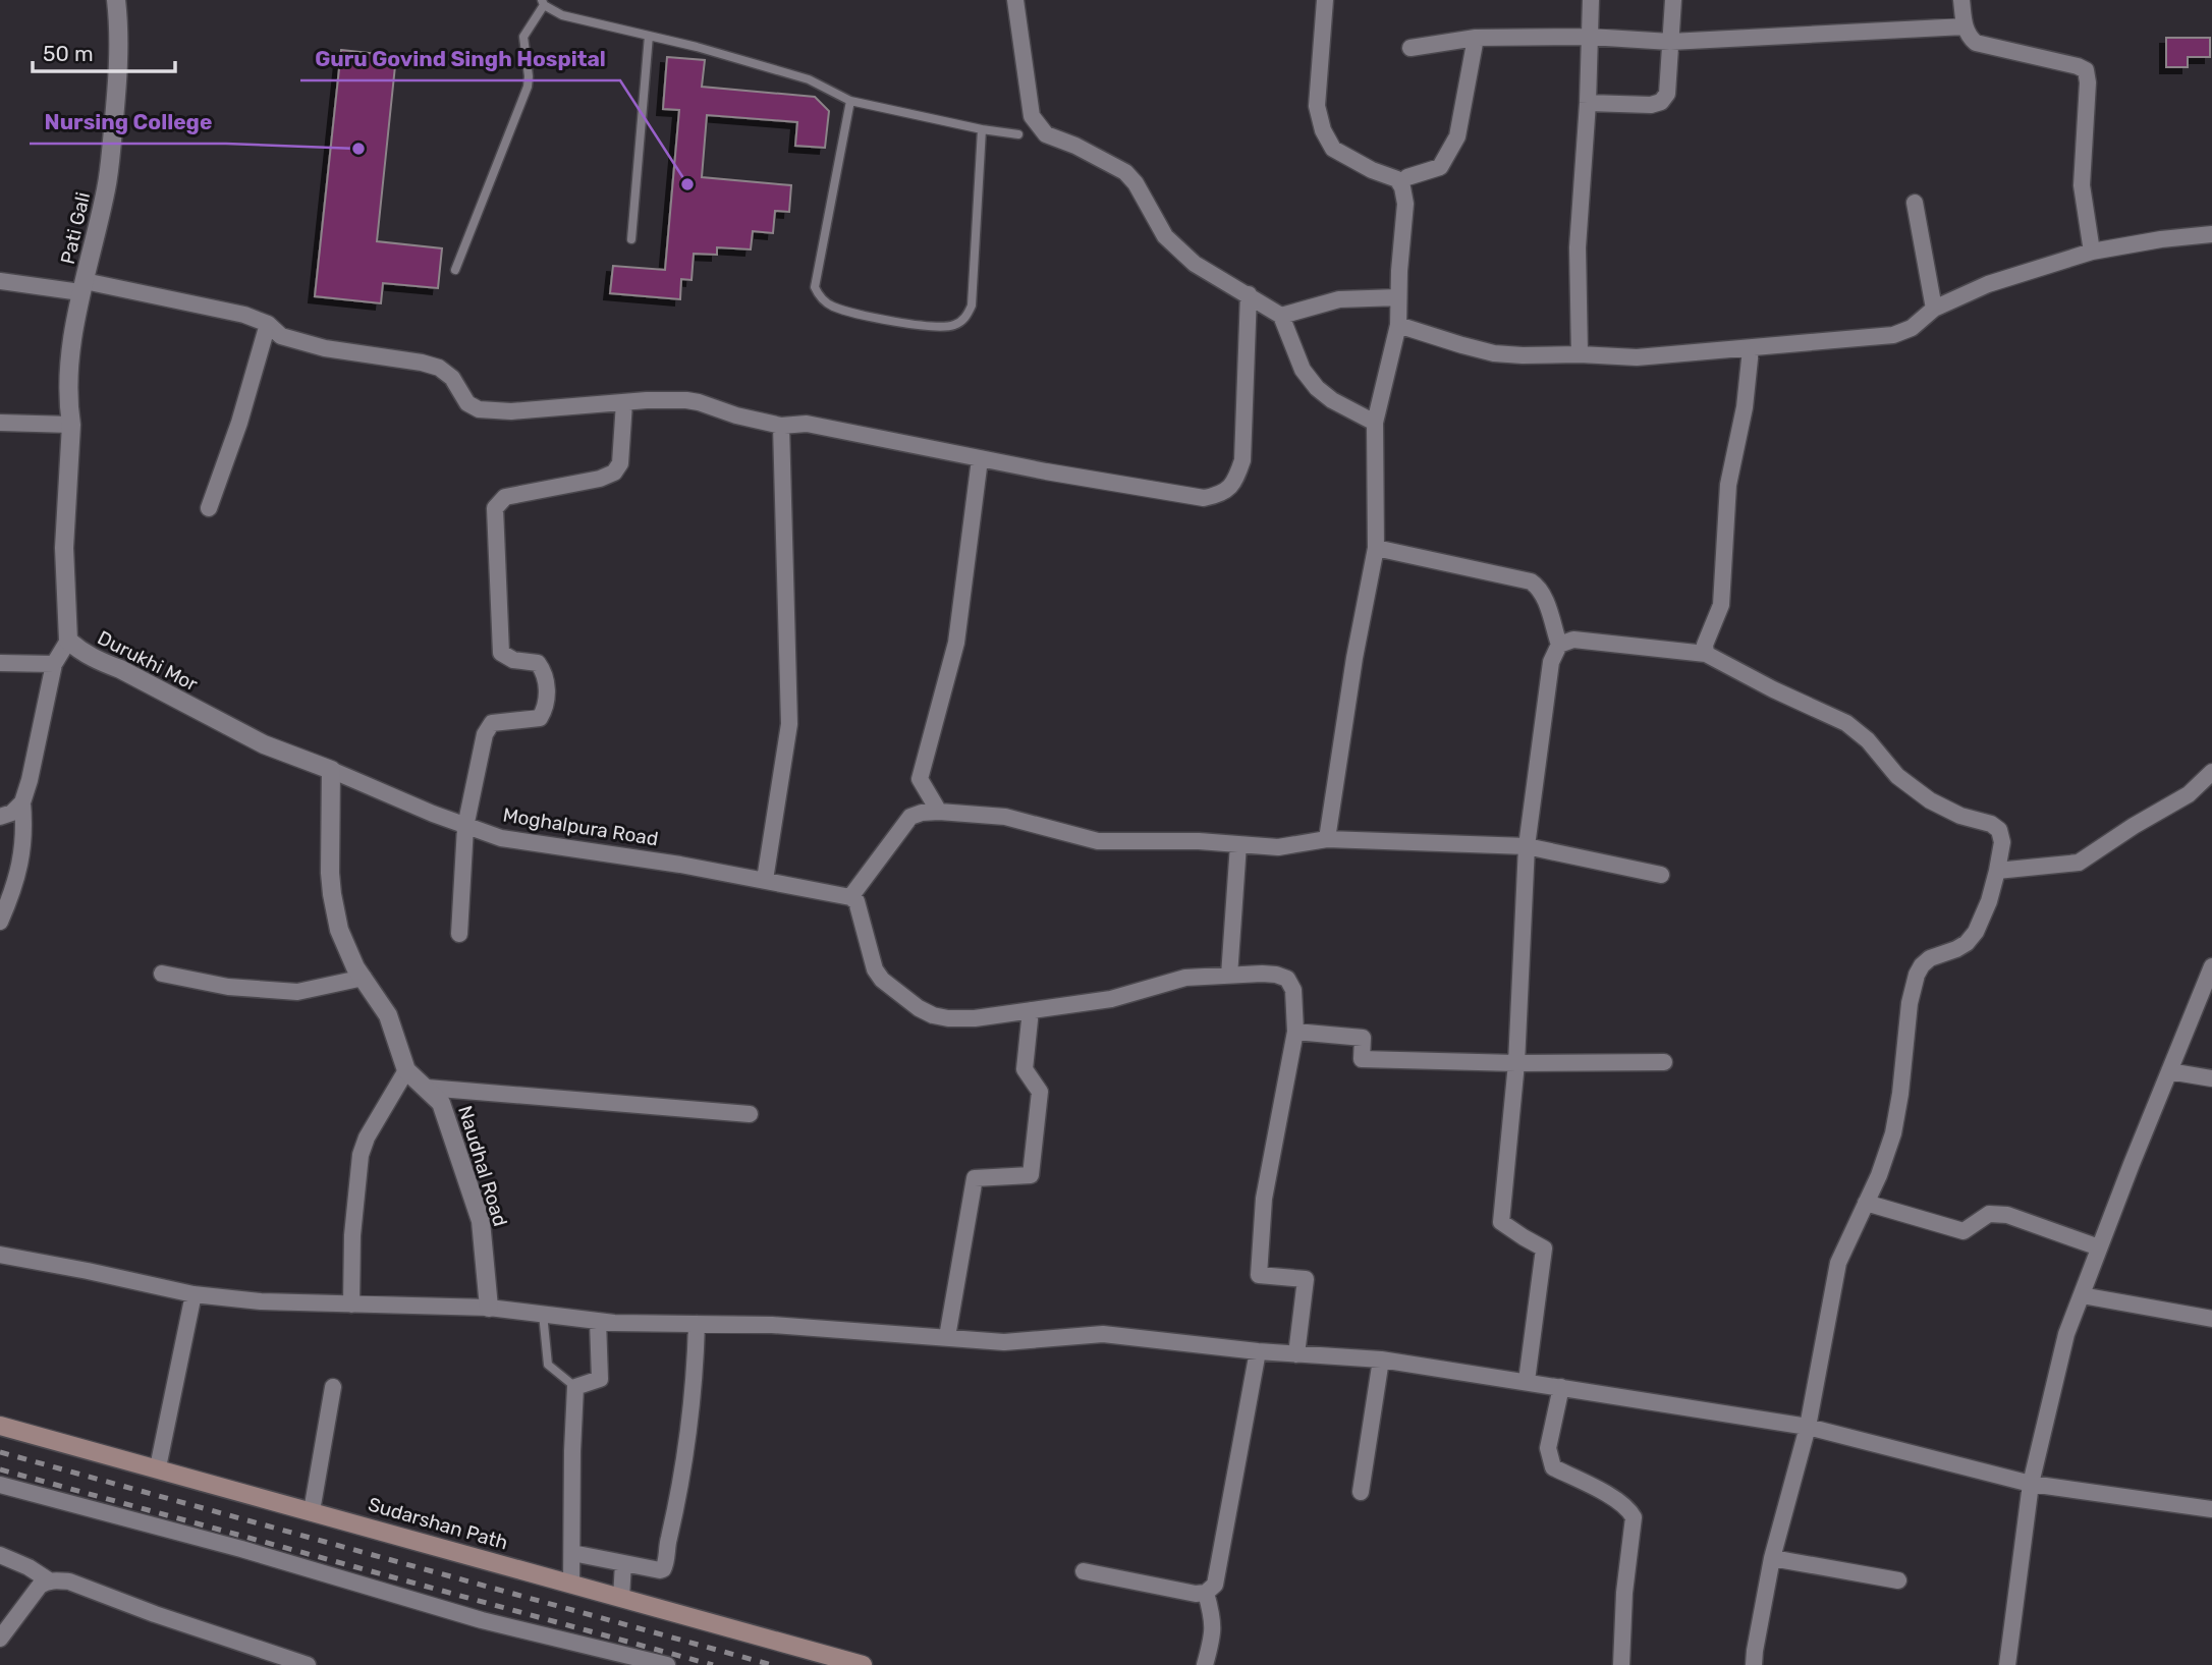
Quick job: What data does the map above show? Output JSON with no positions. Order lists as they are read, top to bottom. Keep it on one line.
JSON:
{"streets":{"main road":["Sudarshan Path"],"street":["Pati Gali","Durukhi Mor","Moghalpura Road","Naudhal Road"]},"crossings":[["Pati Gali","Durukhi Mor"],["Durukhi Mor","Moghalpura Road"]],"places":["Nursing College","Guru Govind Singh Hospital"],"scale_bar":"50 m"}
